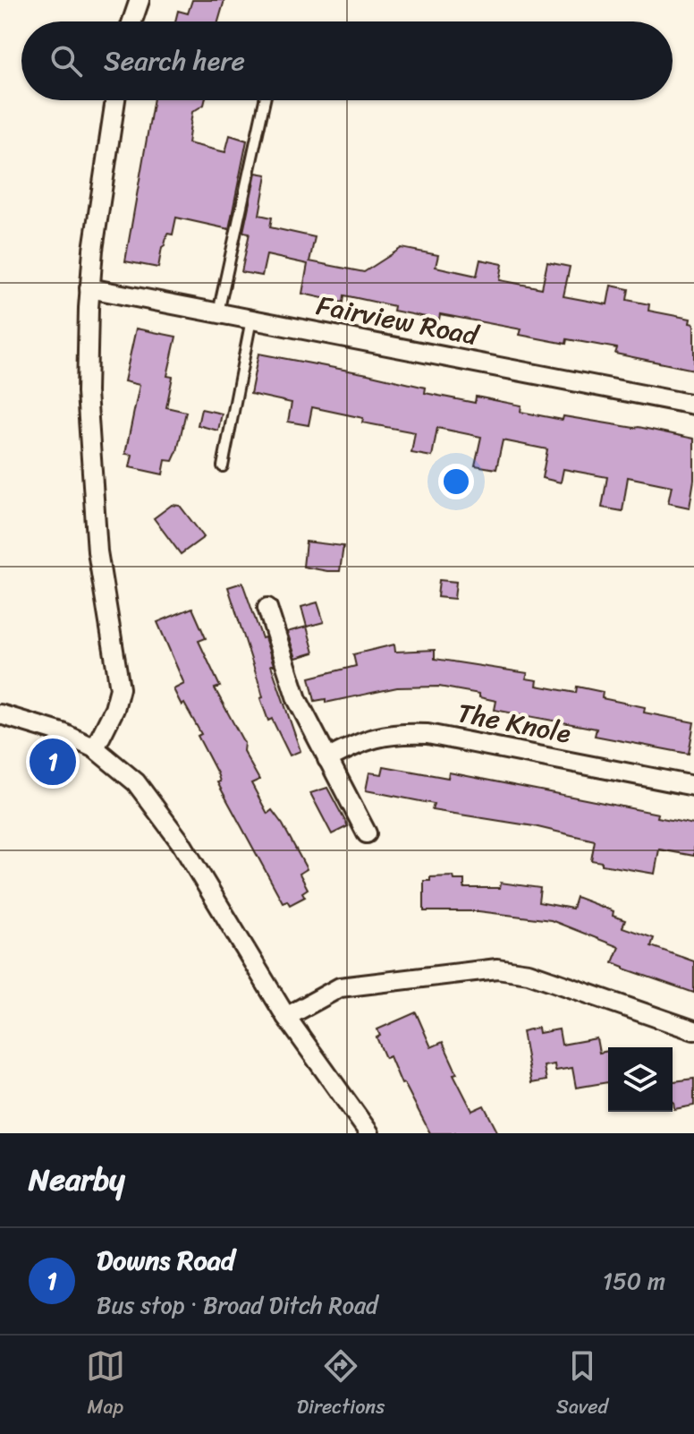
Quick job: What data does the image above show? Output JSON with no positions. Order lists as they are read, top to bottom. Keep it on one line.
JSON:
{"streets":{"street":["Fairview Road","The Knole"]},"page":{"search":"Search here","pins":"1","heading":"Nearby","list":[{"mark":"1","name":"Downs Road","note":"Bus stop · Broad Ditch Road","value":"150 m"}],"nav":["Map","Directions","Saved"]}}
